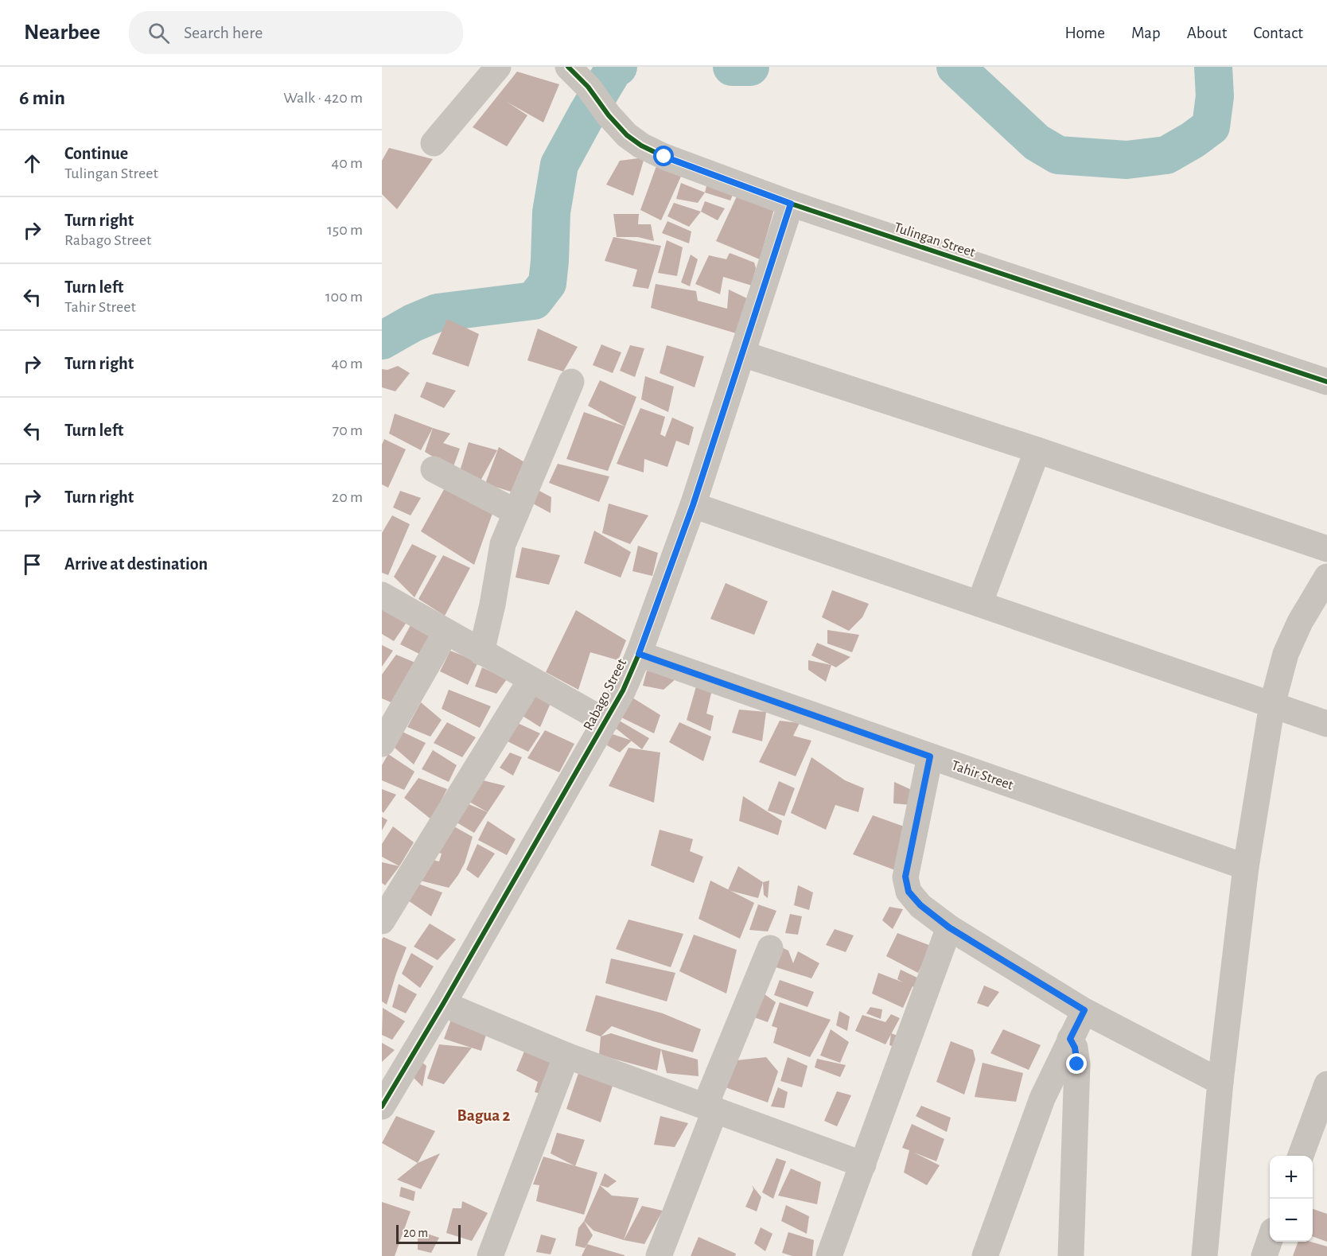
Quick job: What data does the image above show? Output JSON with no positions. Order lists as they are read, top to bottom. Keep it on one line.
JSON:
{"streets":{"street":["Tulingan Street","Rabago Street","Tahir Street"]},"crossings":[["Tulingan Street","Rabago Street"],["Rabago Street","Tahir Street"]],"districts":["Bagua 2"],"scale_bar":"20 m","page":{"header":"Nearbee","search":"Search here","nav":["Home","Map","About","Contact"],"heading":["6 min","Walk · 420 m"],"list":[["Continue","Tulingan Street","40 m"],["Turn right","Rabago Street","150 m"],["Turn left","Tahir Street","100 m"],["Turn right","40 m"],["Turn left","70 m"],["Turn right","20 m"],"Arrive at destination"],"map_buttons":["+","−"],"scale":"20 m"}}
